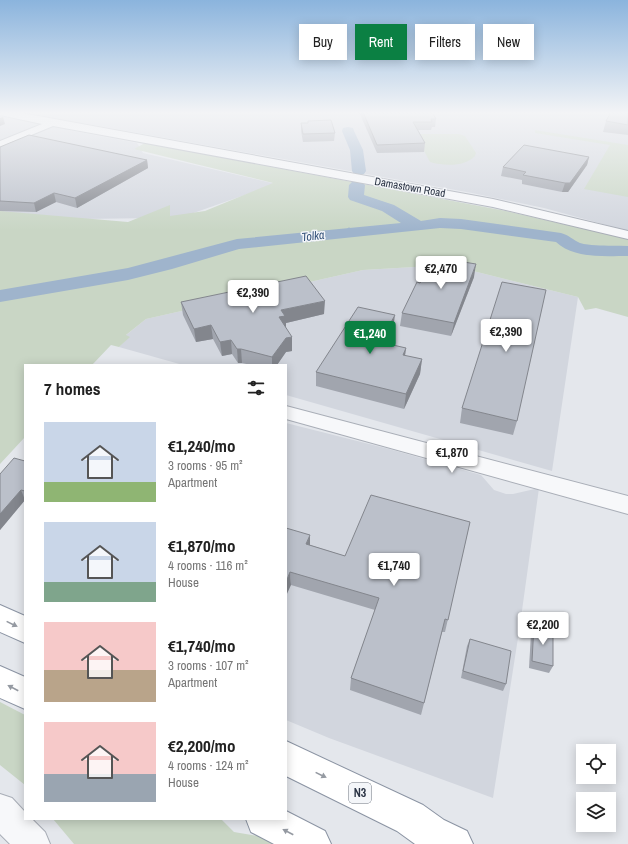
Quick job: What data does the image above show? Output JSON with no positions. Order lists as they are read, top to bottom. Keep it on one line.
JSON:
{"streets":{"highway":["N3"],"street":["Damastown Road"]},"water":["Tolka"],"page":{"chip":["Buy","Rent","Filters","New"],"price":["€2,470","€2,390","€2,390","€1,240","€1,870","€1,740","€2,200"],"heading":"7 homes","list":[{"name":"€1,240/mo","note":"3 rooms · 95 m² · Apartment"},{"name":"€1,870/mo","note":"4 rooms · 116 m² · House"},{"name":"€1,740/mo","note":"3 rooms · 107 m² · Apartment"},{"name":"€2,200/mo","note":"4 rooms · 124 m² · House"}]}}
